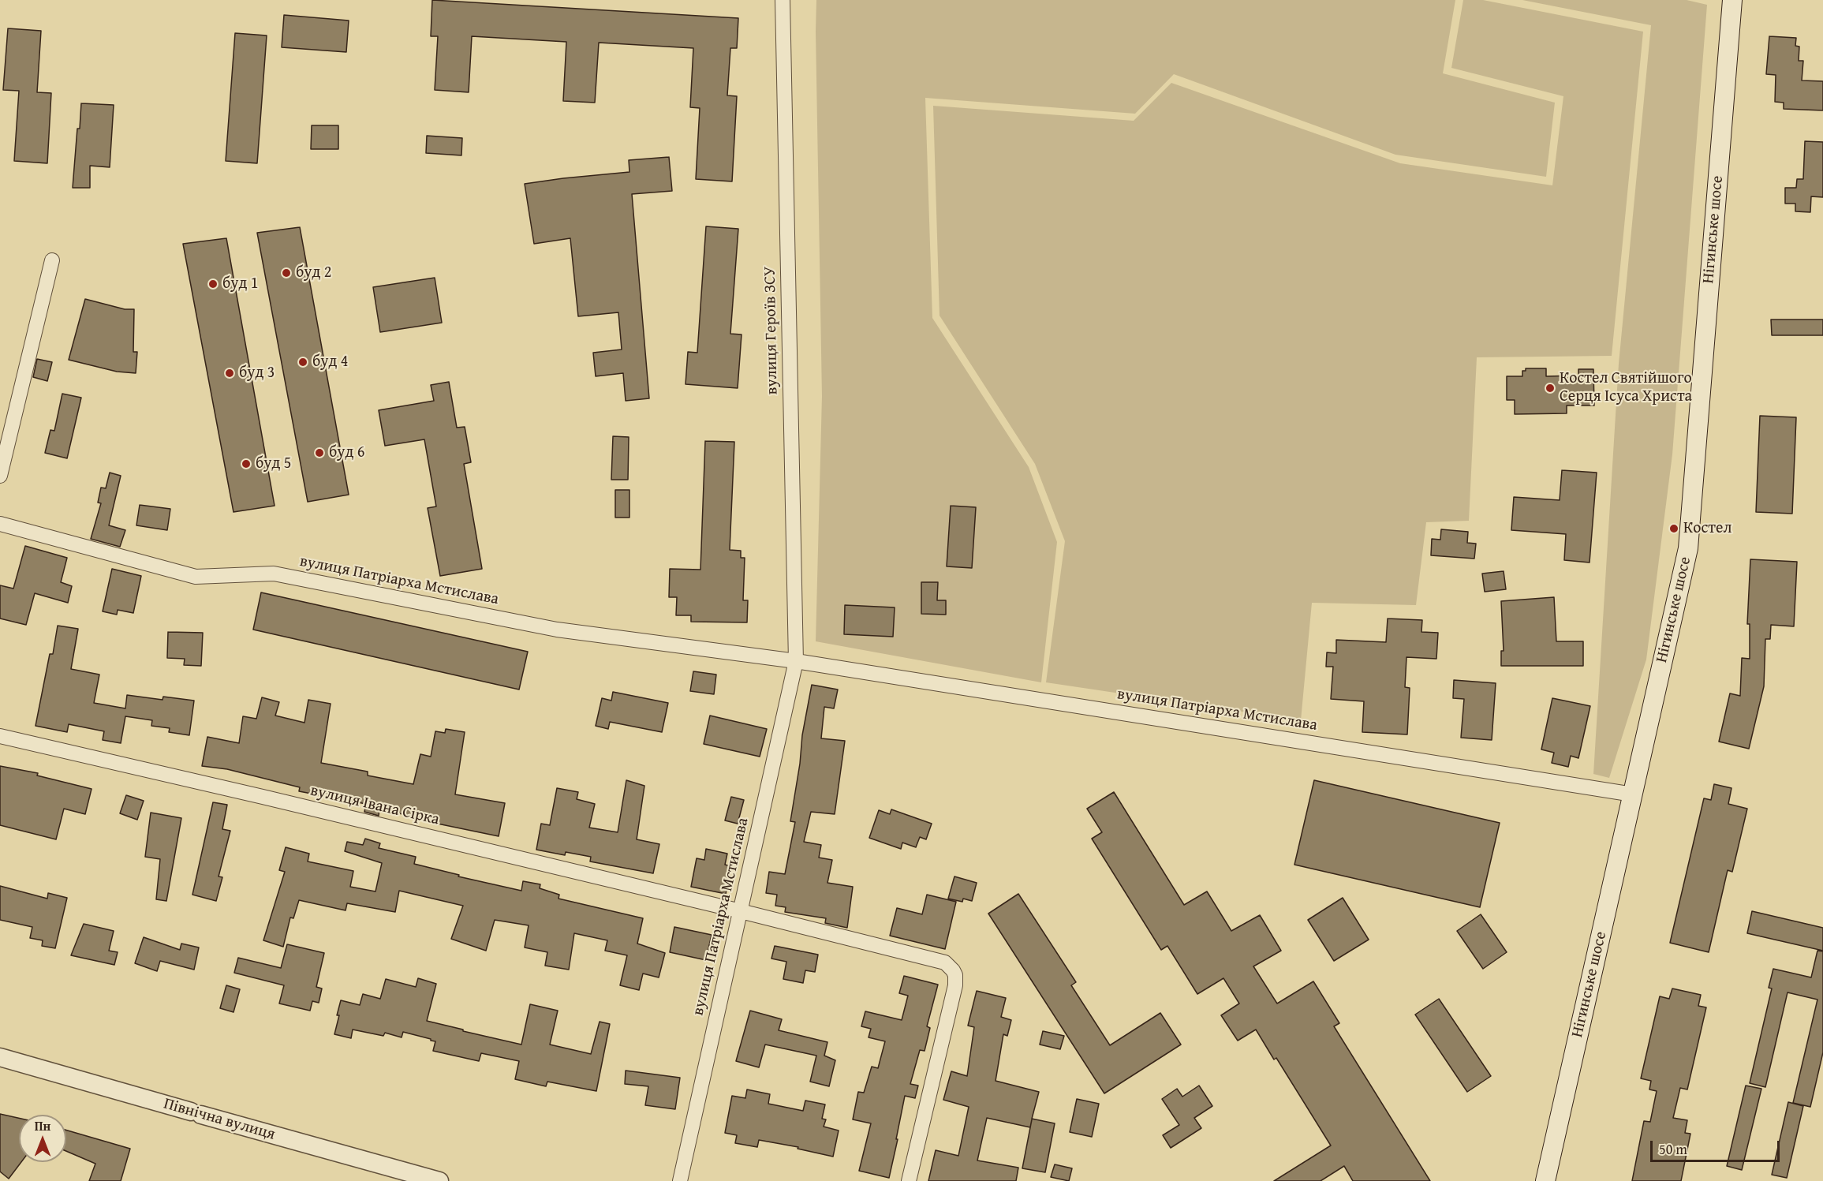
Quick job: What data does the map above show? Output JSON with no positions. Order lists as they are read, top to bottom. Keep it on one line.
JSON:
{"streets":{"main road":["Нігинське шосе"],"street":["вулиця Героїв ЗСУ","вулиця Патріарха Мстислава","вулиця Івана Сірка","Північна вулиця"]},"crossings":[["Нігинське шосе","вулиця Патріарха Мстислава"],["вулиця Героїв ЗСУ","вулиця Патріарха Мстислава"],["вулиця Патріарха Мстислава","вулиця Івана Сірка"]],"places":["буд 2","буд 1","буд 4","буд 3","Костел Святійшого Серця Ісуса Христа","буд 6","буд 5","Костел"],"scale_bar":"50 m","north":"top"}
